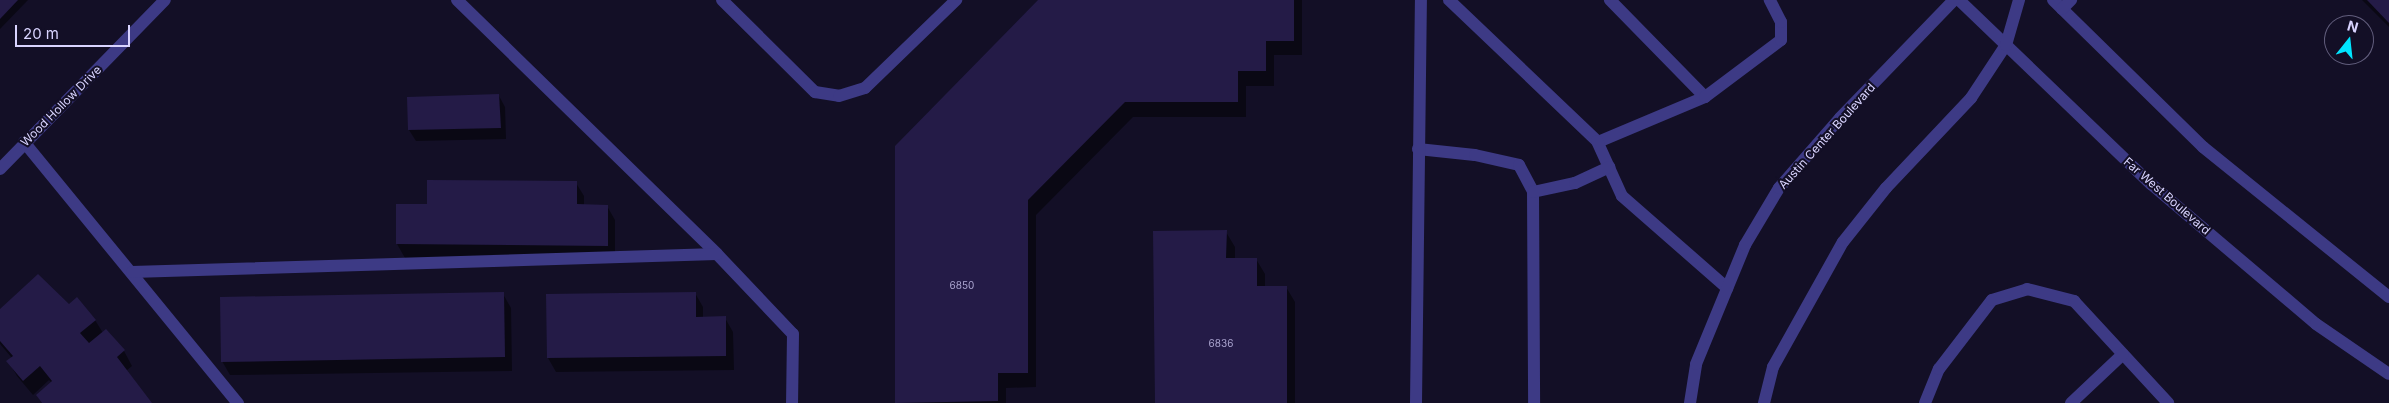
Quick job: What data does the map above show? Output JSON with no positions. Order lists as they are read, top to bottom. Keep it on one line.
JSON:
{"streets":{"street":["Wood Hollow Drive","Austin Center Boulevard","Far West Boulevard"]},"house_numbers":["6850","6836"],"scale_bar":"20 m","north":"top"}
